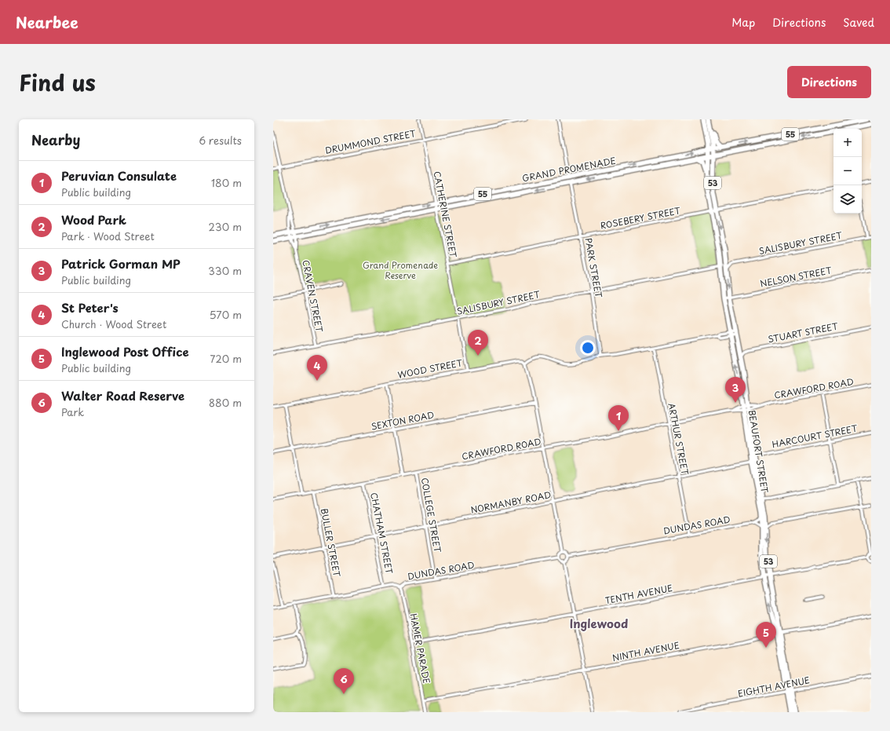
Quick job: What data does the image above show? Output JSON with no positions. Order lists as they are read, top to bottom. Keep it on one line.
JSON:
{"streets":{"main road":["55","GRAND PROMENADE","53","BEAUFORT STREET"],"street":["DRUMMOND STREET","CATHERINE STREET","ROSEBERY STREET","SALISBURY STREET","PARK STREET","NELSON STREET","CRAVEN STREET","STUART STREET","WOOD STREET","CRAWFORD ROAD","SEXTON ROAD","HARCOURT STREET","ARTHUR STREET","NORMANBY ROAD","COLLEGE STREET","DUNDAS ROAD","CHATHAM STREET","BULLER STREET","TENTH AVENUE","HAMER PARADE","NINTH AVENUE","EIGHTH AVENUE"]},"crossings":[["DRUMMOND STREET","CATHERINE STREET"],["DRUMMOND STREET","CRAVEN STREET"],["GRAND PROMENADE","CATHERINE STREET"],["GRAND PROMENADE","PARK STREET"],["GRAND PROMENADE","CRAVEN STREET"],["GRAND PROMENADE","BEAUFORT STREET"],["CATHERINE STREET","ROSEBERY STREET"],["ROSEBERY STREET","PARK STREET"],["ROSEBERY STREET","BEAUFORT STREET"],["SALISBURY STREET","PARK STREET"],["SALISBURY STREET","CRAVEN STREET"],["SALISBURY STREET","BEAUFORT STREET"],["PARK STREET","WOOD STREET"],["NELSON STREET","BEAUFORT STREET"],["STUART STREET","BEAUFORT STREET"],["WOOD STREET","ARTHUR STREET"],["WOOD STREET","BEAUFORT STREET"],["CRAWFORD ROAD","ARTHUR STREET"],["CRAWFORD ROAD","BEAUFORT STREET"],["CRAWFORD ROAD","COLLEGE STREET"],["CRAWFORD ROAD","CHATHAM STREET"],["CRAWFORD ROAD","BULLER STREET"],["HARCOURT STREET","BEAUFORT STREET"],["HARCOURT STREET","NORMANBY ROAD"],["ARTHUR STREET","NORMANBY ROAD"],["ARTHUR STREET","DUNDAS ROAD"],["BEAUFORT STREET","NORMANBY ROAD"],["BEAUFORT STREET","DUNDAS ROAD"],["BEAUFORT STREET","TENTH AVENUE"],["BEAUFORT STREET","NINTH AVENUE"],["BEAUFORT STREET","EIGHTH AVENUE"],["NORMANBY ROAD","COLLEGE STREET"],["NORMANBY ROAD","CHATHAM STREET"],["NORMANBY ROAD","BULLER STREET"],["COLLEGE STREET","DUNDAS ROAD"],["DUNDAS ROAD","CHATHAM STREET"],["DUNDAS ROAD","BULLER STREET"],["DUNDAS ROAD","HAMER PARADE"],["TENTH AVENUE","HAMER PARADE"],["HAMER PARADE","NINTH AVENUE"]],"districts":["Inglewood"],"parks":["Grand Promenade Reserve"],"page":{"header":"Nearbee","nav":["Map","Directions","Saved"],"title":"Find us","buttons":"Directions","heading":["Nearby","6 results"],"map_buttons":["+","−"],"list":[{"mark":"1","name":"Peruvian Consulate","note":"Public building","value":"180 m"},{"mark":"2","name":"Wood Park","note":"Park · Wood Street","value":"230 m"},{"mark":"3","name":"Patrick Gorman MP","note":"Public building","value":"330 m"},{"mark":"4","name":"St Peter's","note":"Church · Wood Street","value":"570 m"},{"mark":"5","name":"Inglewood Post Office","note":"Public building","value":"720 m"},{"mark":"6","name":"Walter Road Reserve","note":"Park","value":"880 m"}],"pins":["2","4","3","1","5","6"]}}
